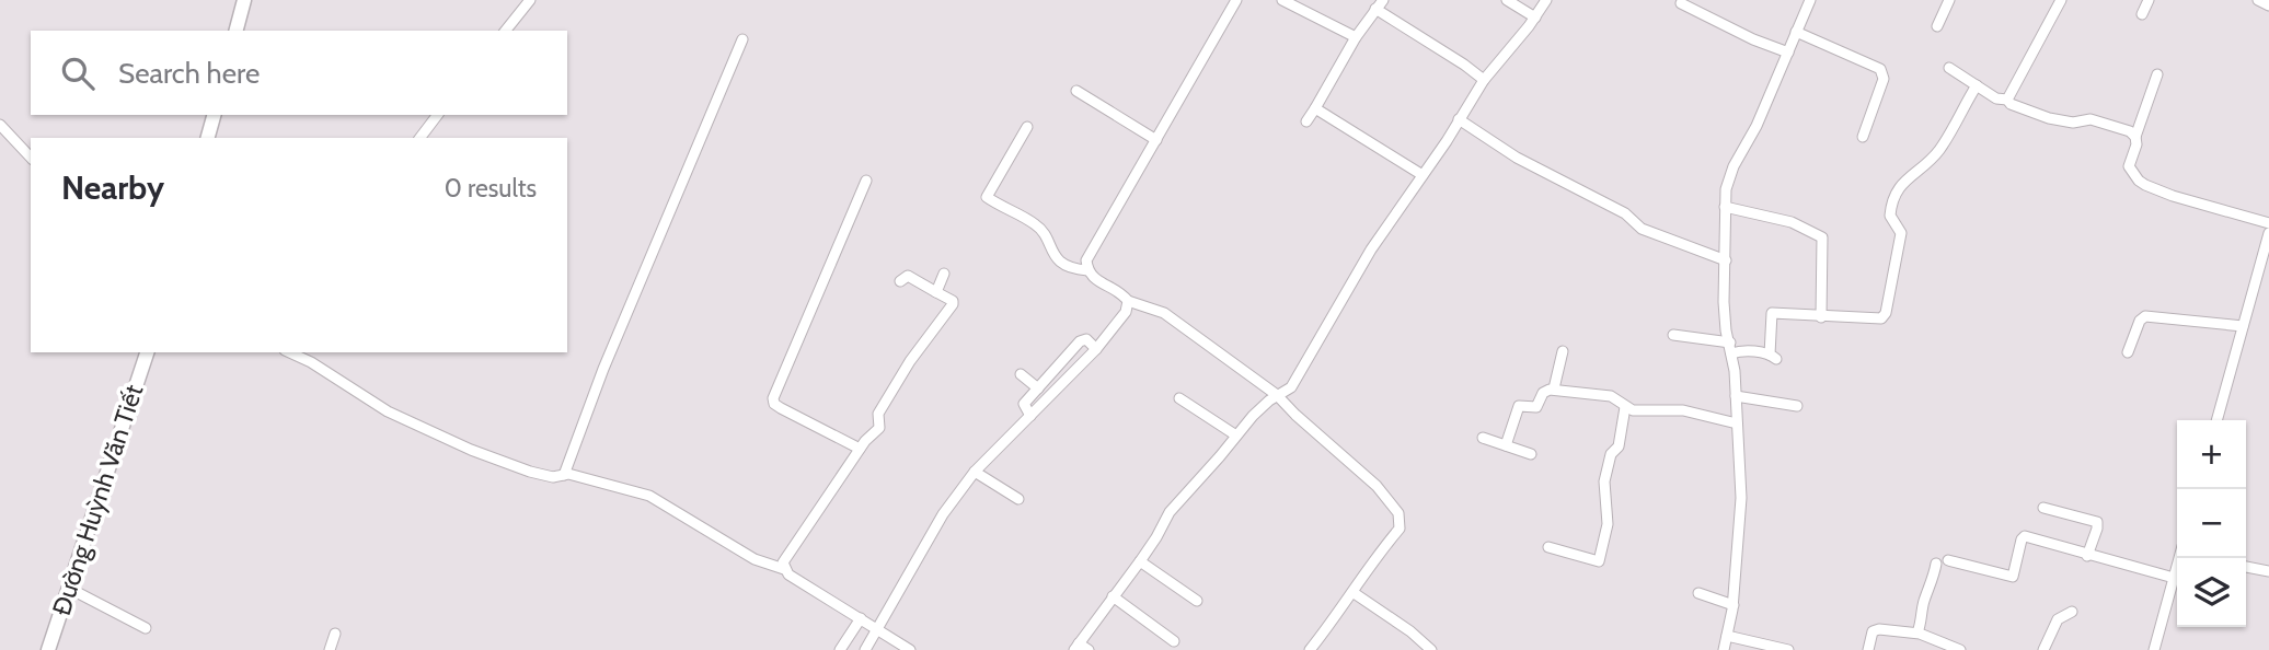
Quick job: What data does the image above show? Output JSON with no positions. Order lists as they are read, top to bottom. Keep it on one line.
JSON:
{"streets":{"street":["Đường Huỳnh Văn Tiết"]},"page":{"search":"Search here","heading":["Nearby","0 results"],"map_buttons":["+","−"]}}
